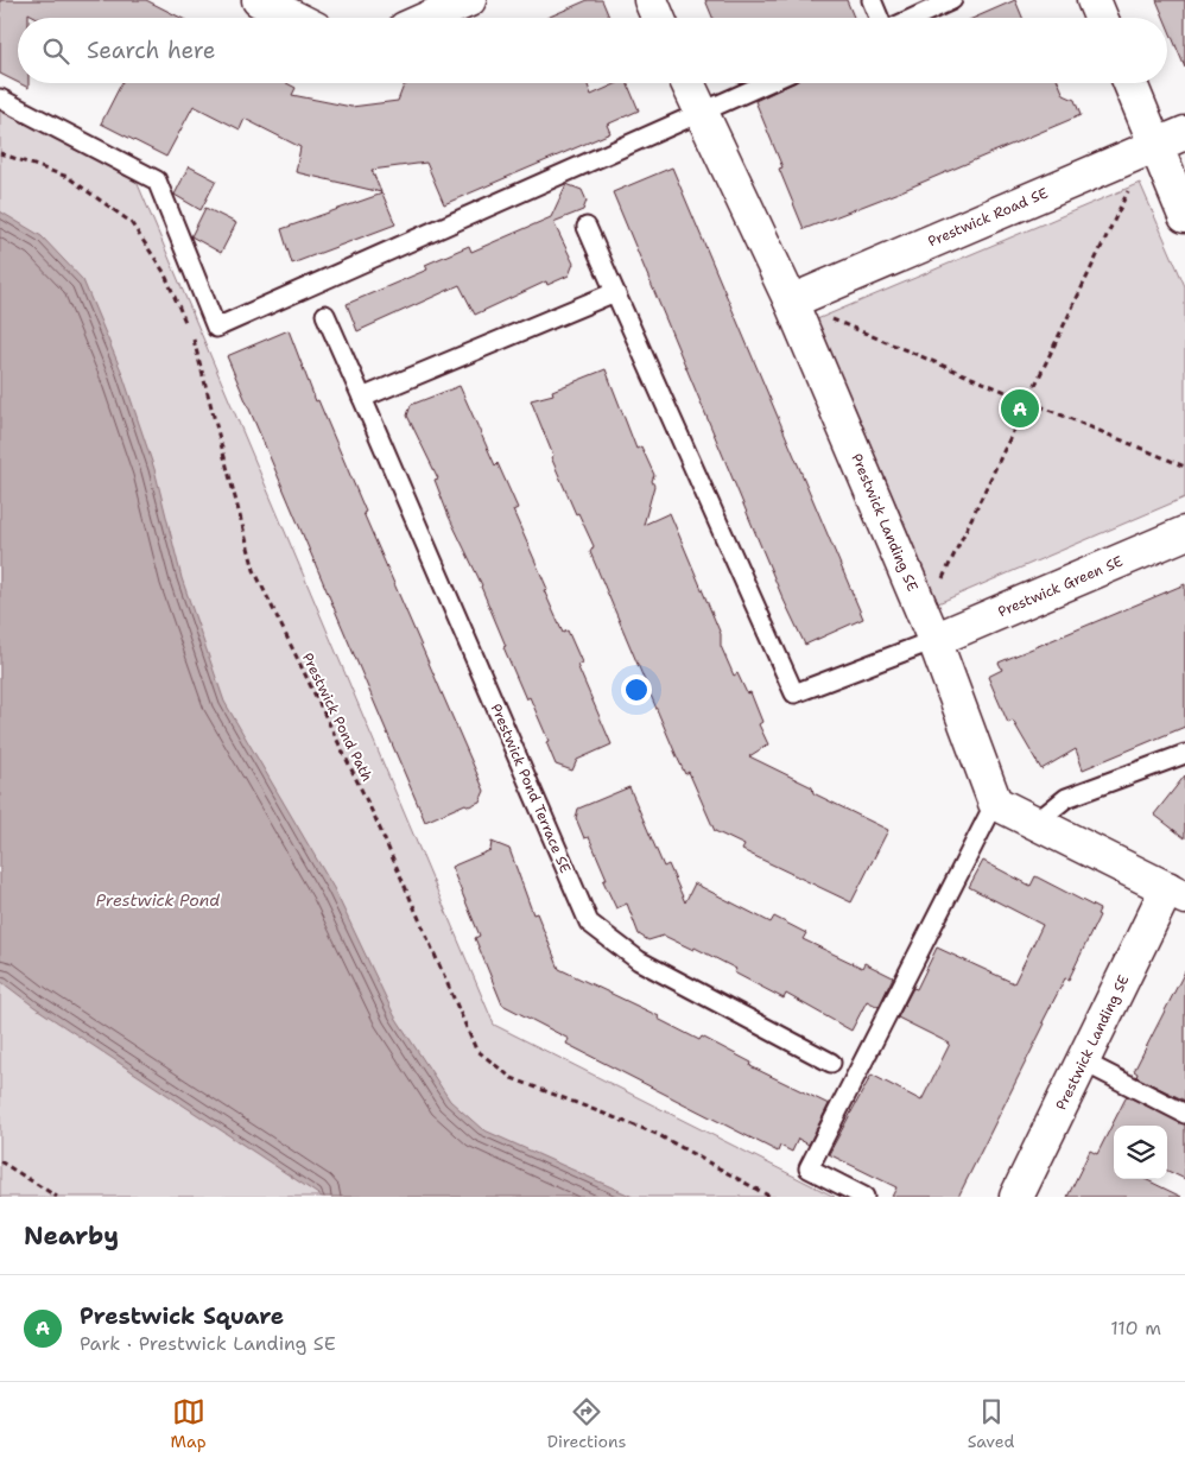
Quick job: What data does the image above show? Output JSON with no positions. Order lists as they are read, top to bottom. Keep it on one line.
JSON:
{"streets":{"street":["Prestwick Road SE","Prestwick Landing SE","Prestwick Green SE"],"lane":["Prestwick Pond Terrace SE"],"path":["Prestwick Pond Path"]},"crossings":[["Prestwick Road SE","Prestwick Landing SE"],["Prestwick Landing SE","Prestwick Green SE"]],"water":["Prestwick Pond"],"page":{"search":"Search here","pins":"A","heading":"Nearby","list":[{"mark":"A","name":"Prestwick Square","note":"Park · Prestwick Landing SE","value":"110 m"}],"nav":["Map","Directions","Saved"]}}
